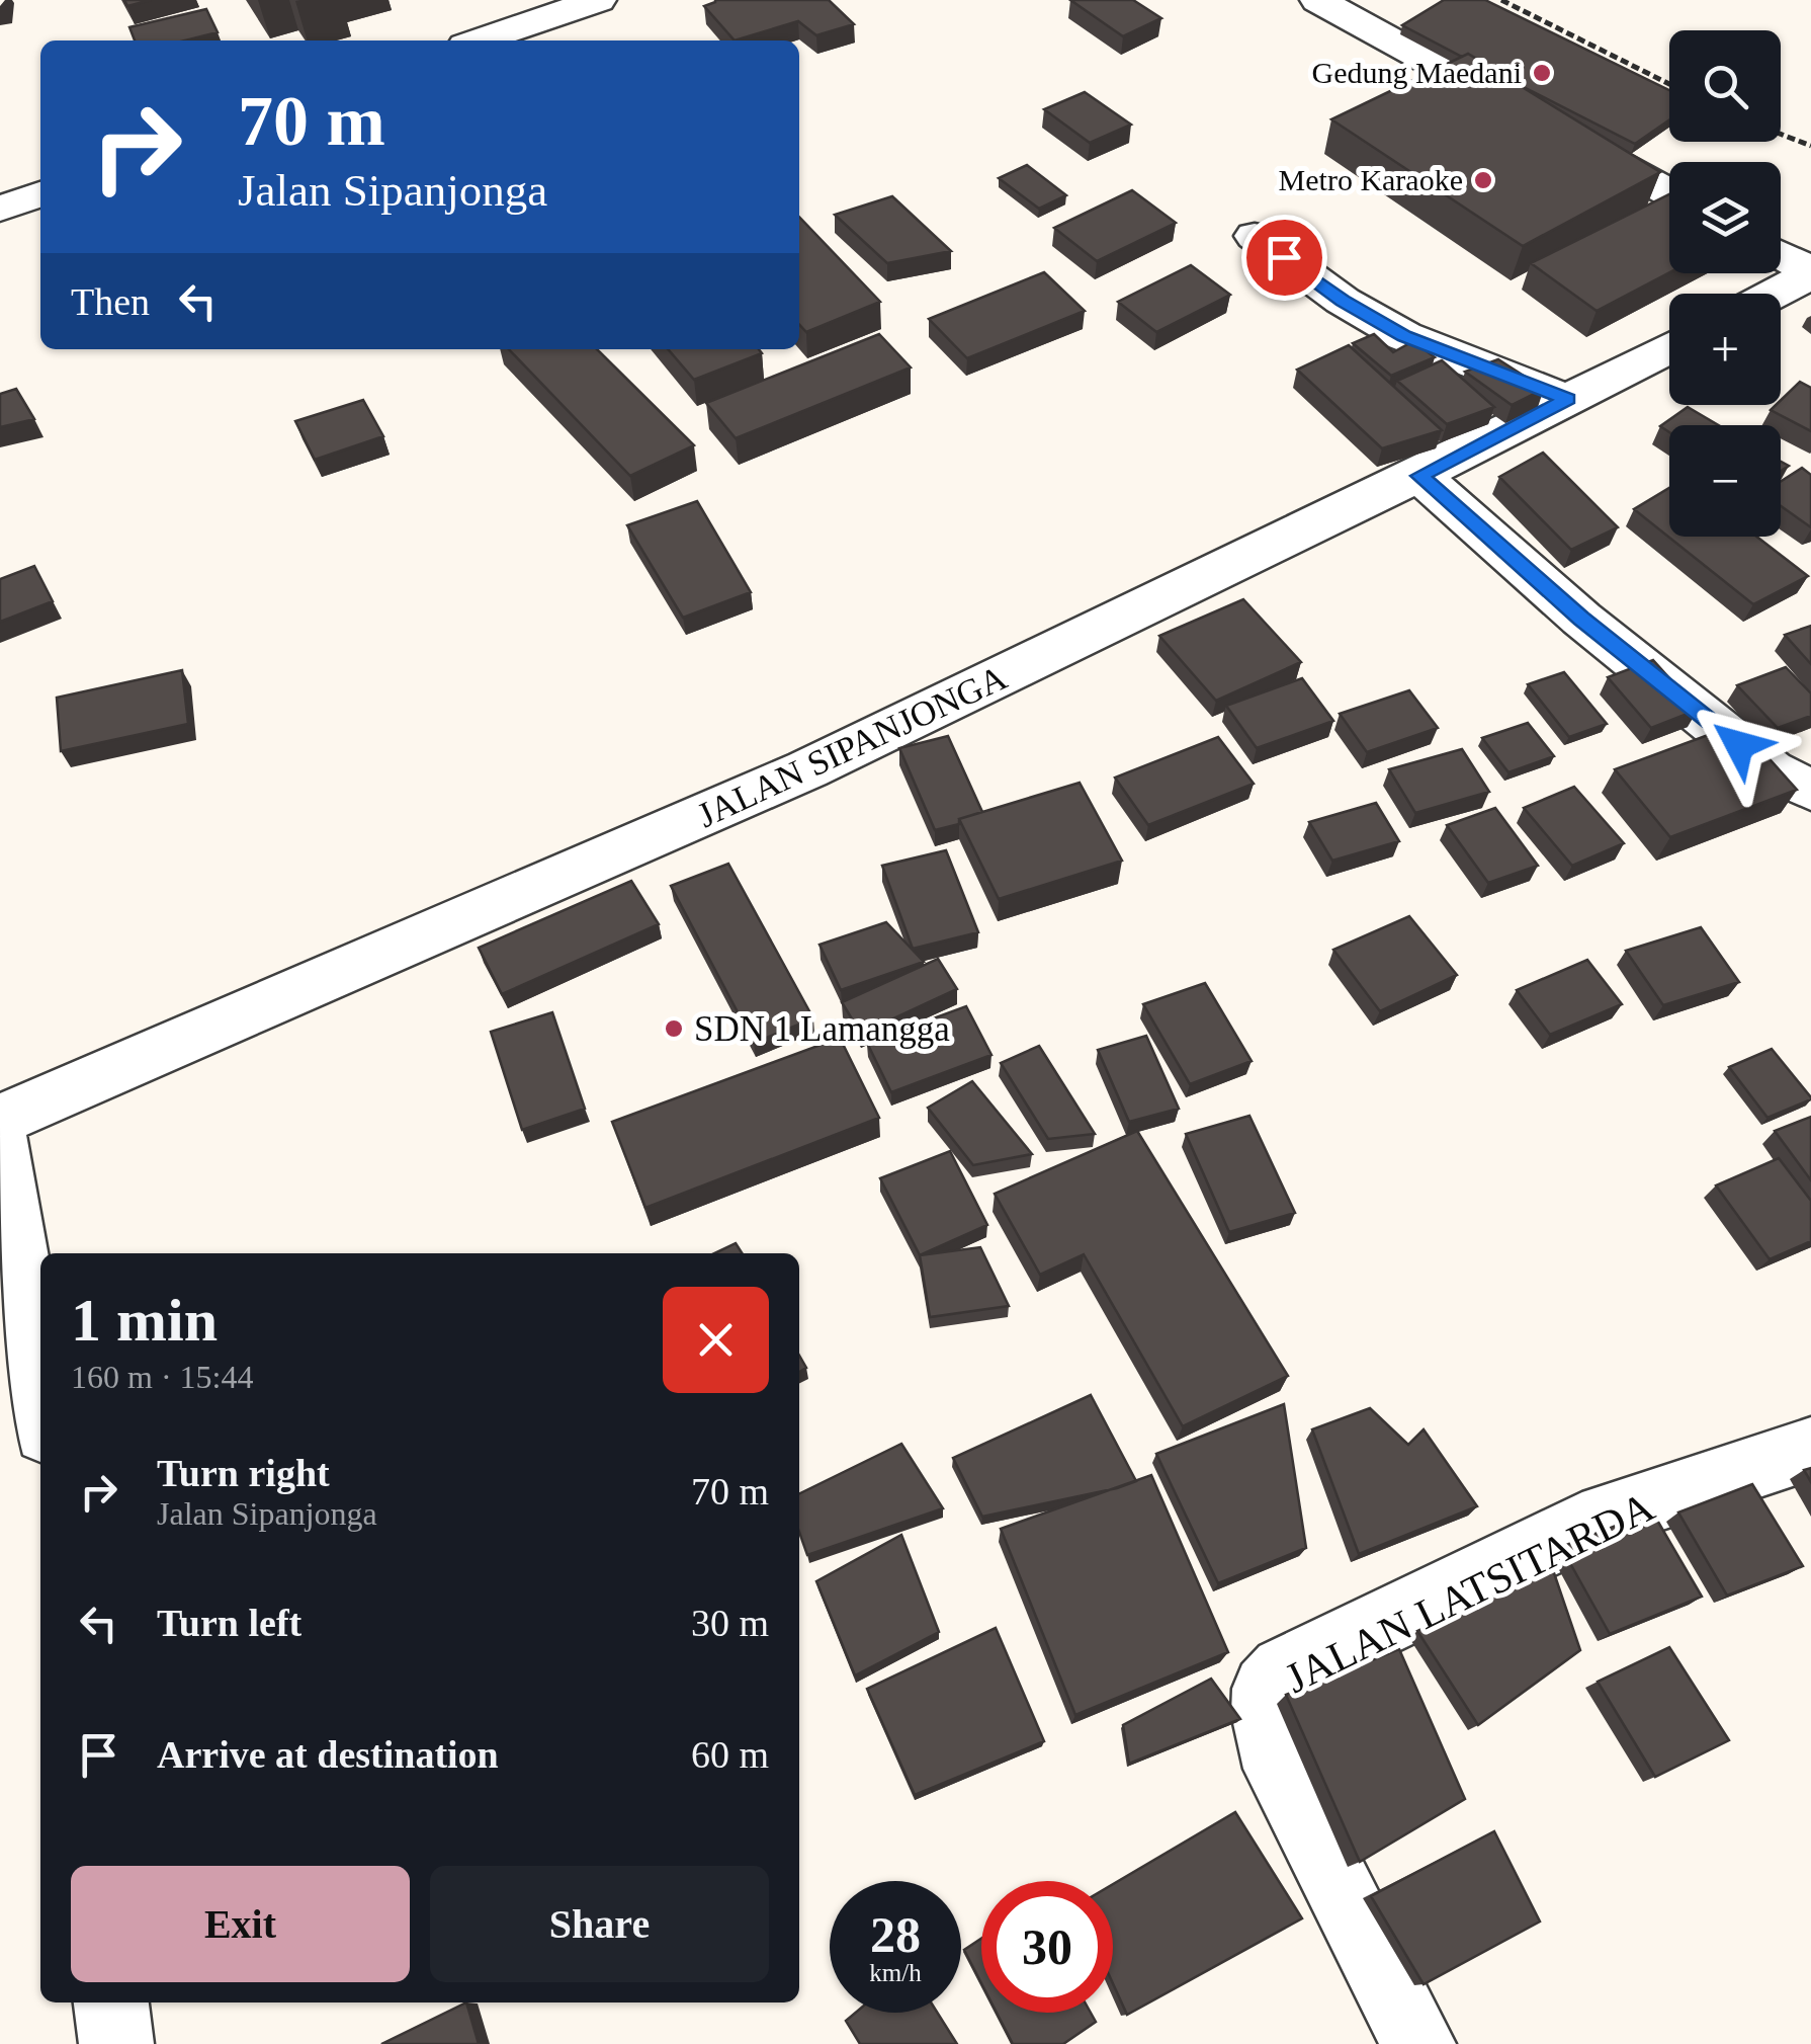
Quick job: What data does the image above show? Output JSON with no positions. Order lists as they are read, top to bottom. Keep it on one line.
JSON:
{"streets":{"street":["JALAN SIPANJONGA","JALAN LATSITARDA"]},"places":["Gedung Maedani","Metro Karaoke","SDN 1 Lamangga"],"page":{"map_buttons":["+","−"],"turn":["70 m","Jalan Sipanjonga"],"then":"Then","heading":["1 min","160 m · 15:44"],"list":[{"name":"Turn right","note":"Jalan Sipanjonga","value":"70 m"},{"name":"Turn left","value":"30 m"},{"name":"Arrive at destination","value":"60 m"}],"buttons":["Exit","Share"],"speed":"28 km/h","limit":"30"}}
